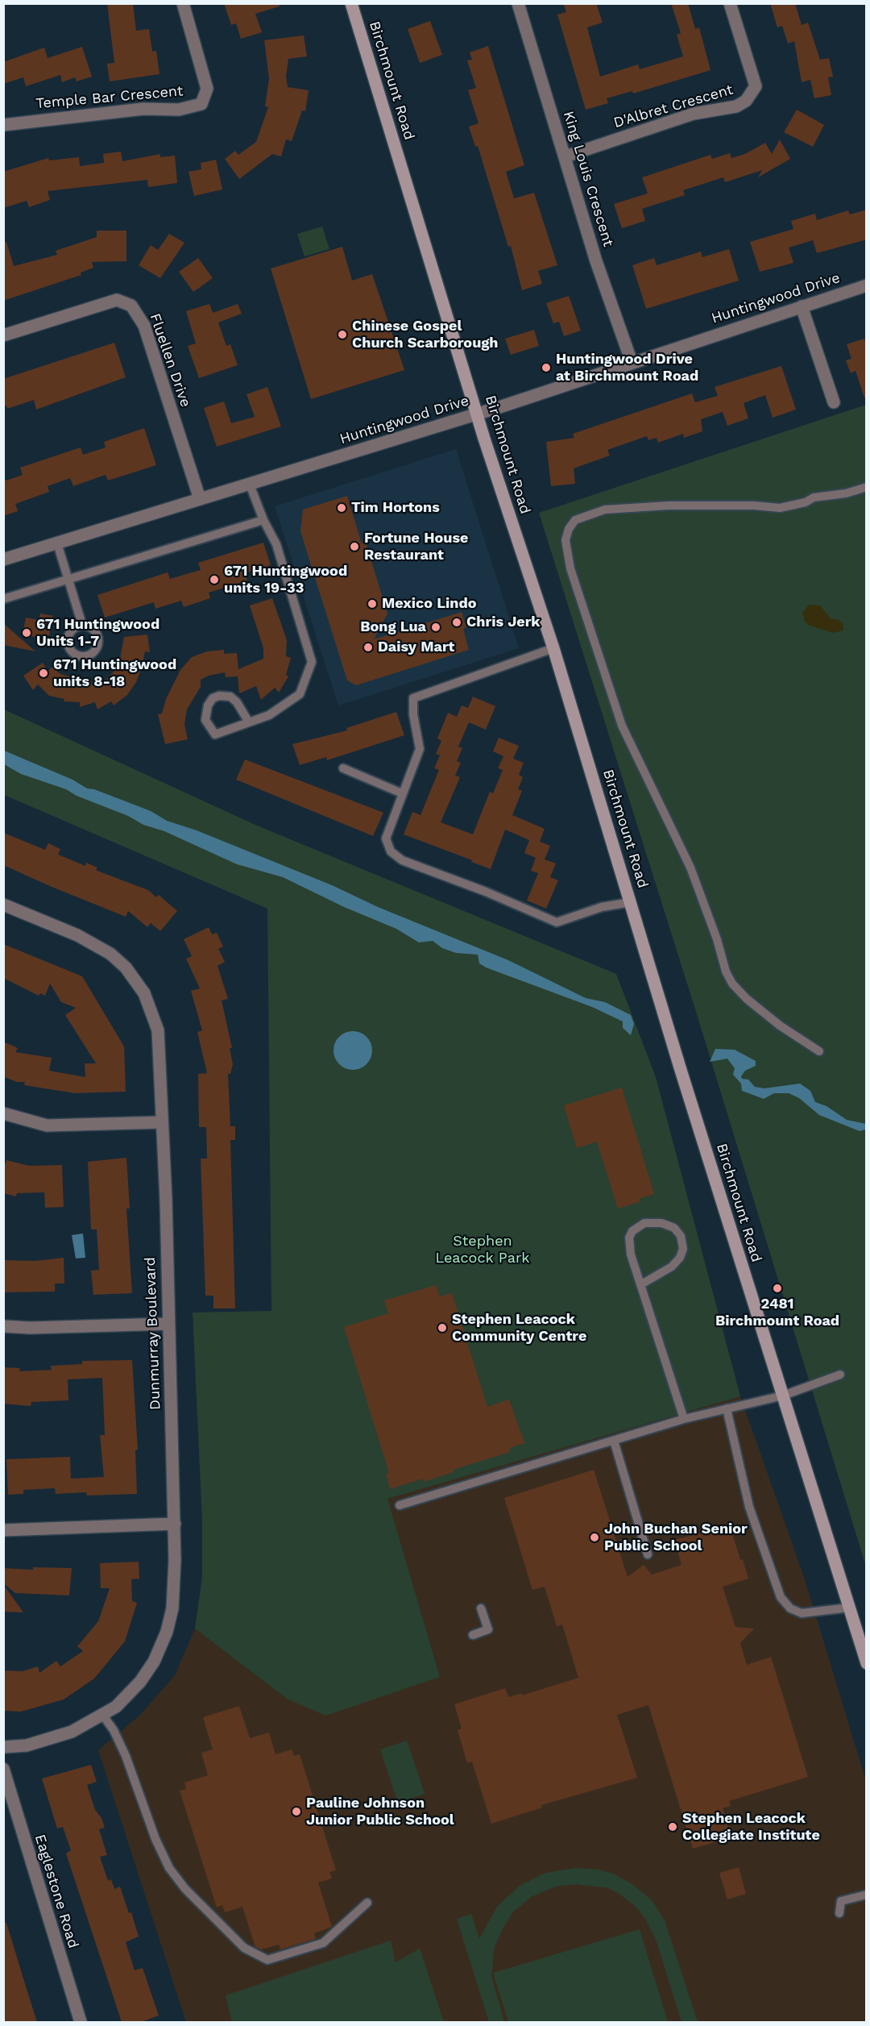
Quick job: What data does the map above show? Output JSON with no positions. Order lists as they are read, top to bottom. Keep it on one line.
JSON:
{"streets":{"main road":["Birchmount Road"],"street":["Temple Bar Crescent","D'Albret Crescent","King Louis Crescent","Huntingwood Drive","Fluellen Drive","Dunmurray Boulevard","Eaglestone Road"]},"crossings":[["Birchmount Road","Huntingwood Drive"],["D'Albret Crescent","King Louis Crescent"],["King Louis Crescent","Huntingwood Drive"],["Huntingwood Drive","Fluellen Drive"]],"parks":["Stephen Leacock Park"],"places":["Chinese Gospel Church Scarborough","Huntingwood Drive at Birchmount Road","Tim Hortons","Fortune House Restaurant","671 Huntingwood units 19-33","Mexico Lindo","Chris Jerk","Bong Lua","671 Huntingwood Units 1-7","Daisy Mart","671 Huntingwood units 8-18","2481 Birchmount Road","Stephen Leacock Community Centre","John Buchan Senior Public School","Pauline Johnson Junior Public School","Stephen Leacock Collegiate Institute"]}
